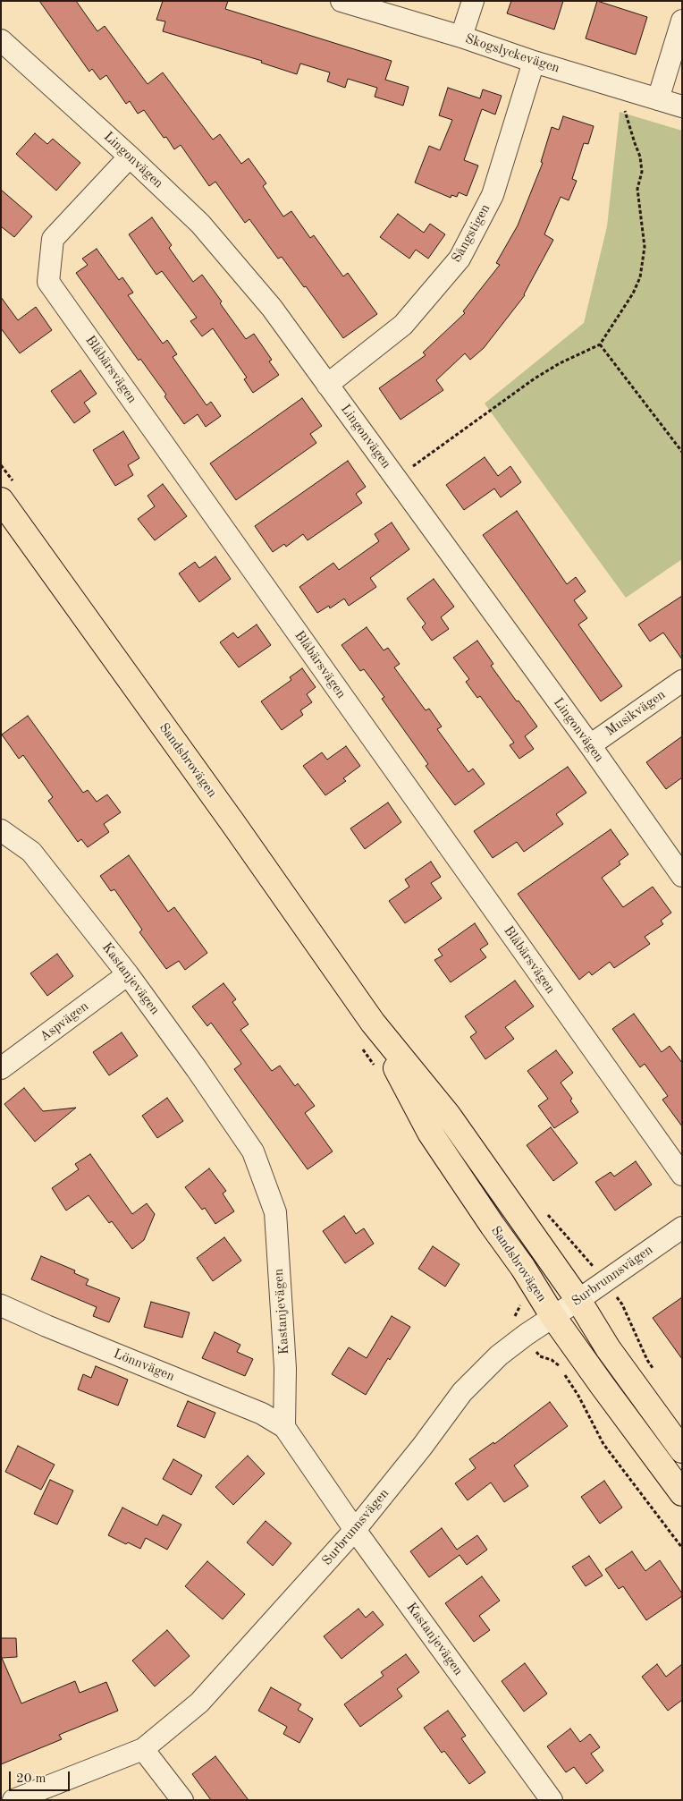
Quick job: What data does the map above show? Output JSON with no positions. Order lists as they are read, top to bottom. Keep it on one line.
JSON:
{"streets":{"main road":["Sandsbrovägen"],"street":["Skogslyckevägen","Lingonvägen","Sångstigen","Blåbärsvägen","Musikvägen","Kastanjevägen","Aspvägen","Surbrunnsvägen","Lönnvägen"]},"crossings":[["Skogslyckevägen","Sångstigen"],["Lingonvägen","Sångstigen"],["Lingonvägen","Blåbärsvägen"],["Lingonvägen","Musikvägen"],["Sandsbrovägen","Surbrunnsvägen"],["Kastanjevägen","Aspvägen"],["Kastanjevägen","Surbrunnsvägen"],["Kastanjevägen","Lönnvägen"]],"scale_bar":"20 m"}
